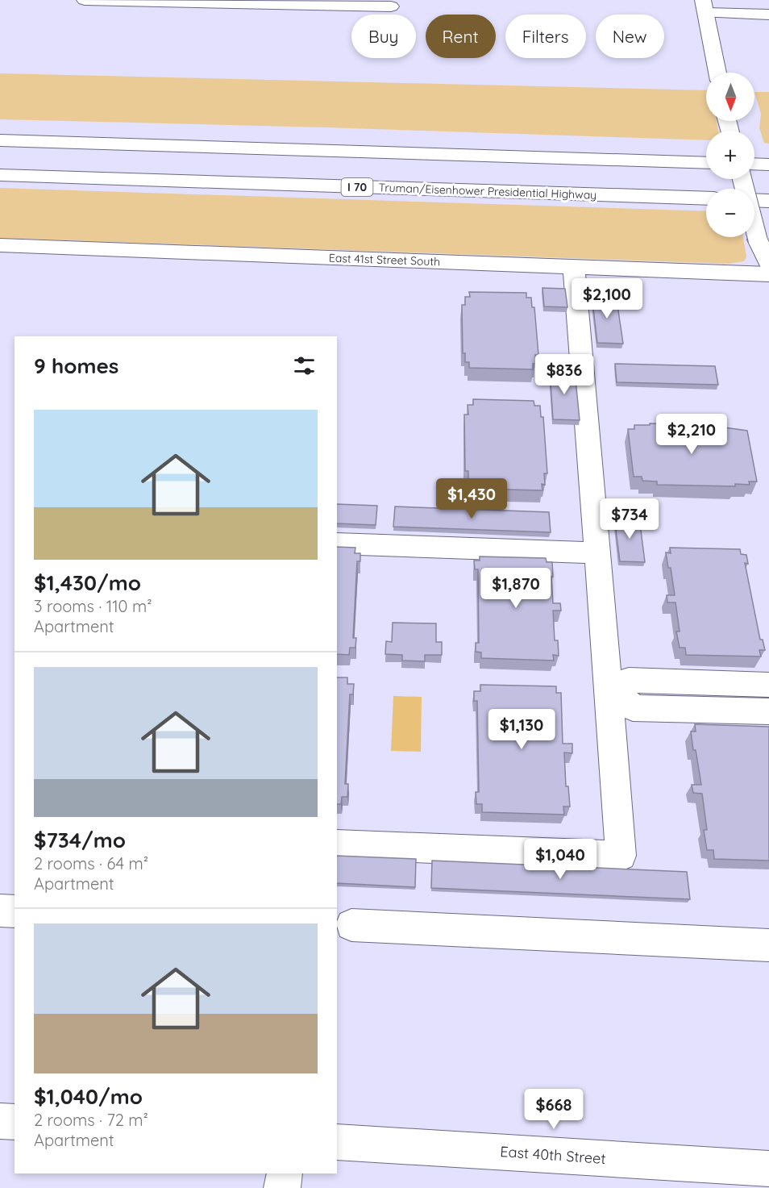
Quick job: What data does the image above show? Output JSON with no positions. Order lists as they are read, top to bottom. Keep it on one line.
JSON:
{"streets":{"main road":["I 70","Truman/Eisenhower Presidential Highway","East 41st Street South","East 40th Street"]},"north":"bottom","page":{"chip":["Buy","Rent","Filters","New"],"map_buttons":["+","−"],"price":["$2,100","$836","$2,210","$1,430","$734","$1,870","$1,130","$1,040","$668"],"heading":"9 homes","list":[{"name":"$1,430/mo","note":"3 rooms · 110 m² · Apartment"},{"name":"$734/mo","note":"2 rooms · 64 m² · Apartment"},{"name":"$1,040/mo","note":"2 rooms · 72 m² · Apartment"}]}}
